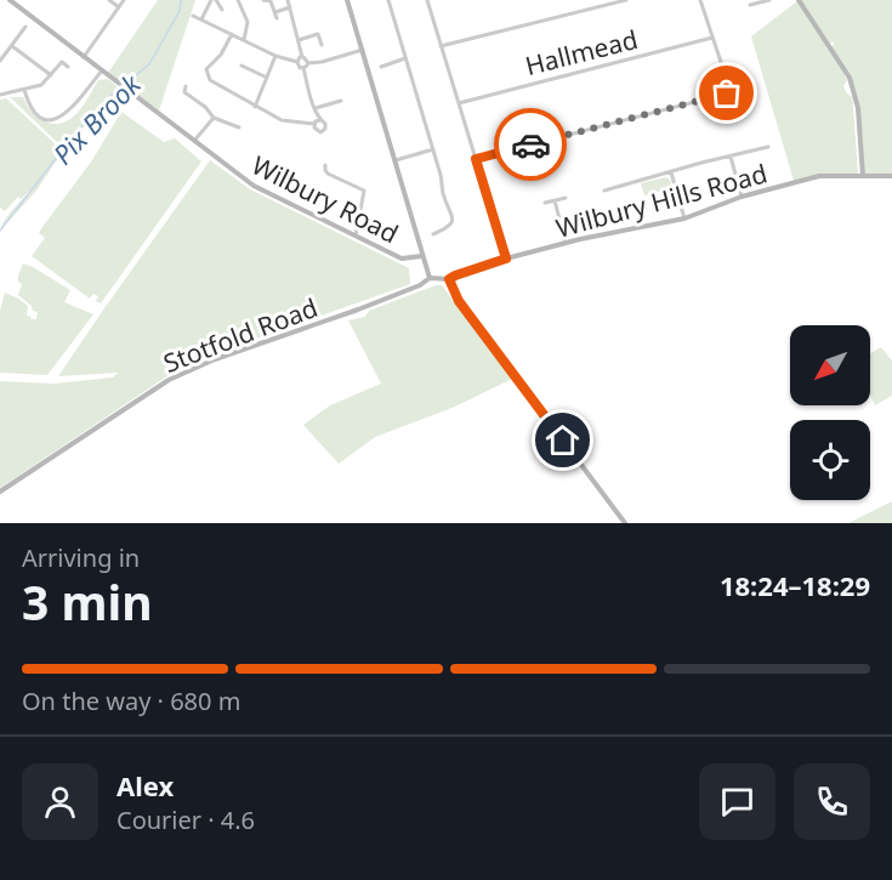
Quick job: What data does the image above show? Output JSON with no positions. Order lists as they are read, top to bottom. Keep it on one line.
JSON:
{"streets":{"street":["Hallmead","Wilbury Road","Wilbury Hills Road","Stotfold Road"]},"crossings":[["Wilbury Hills Road","Stotfold Road"]],"water":["Pix Brook"],"north":"bottom left","page":{"heading":["3 min","Arriving in","18:24–18:29"],"panel":["Alex","Courier · 4.6"],"bar":"On the way · 680 m"}}
